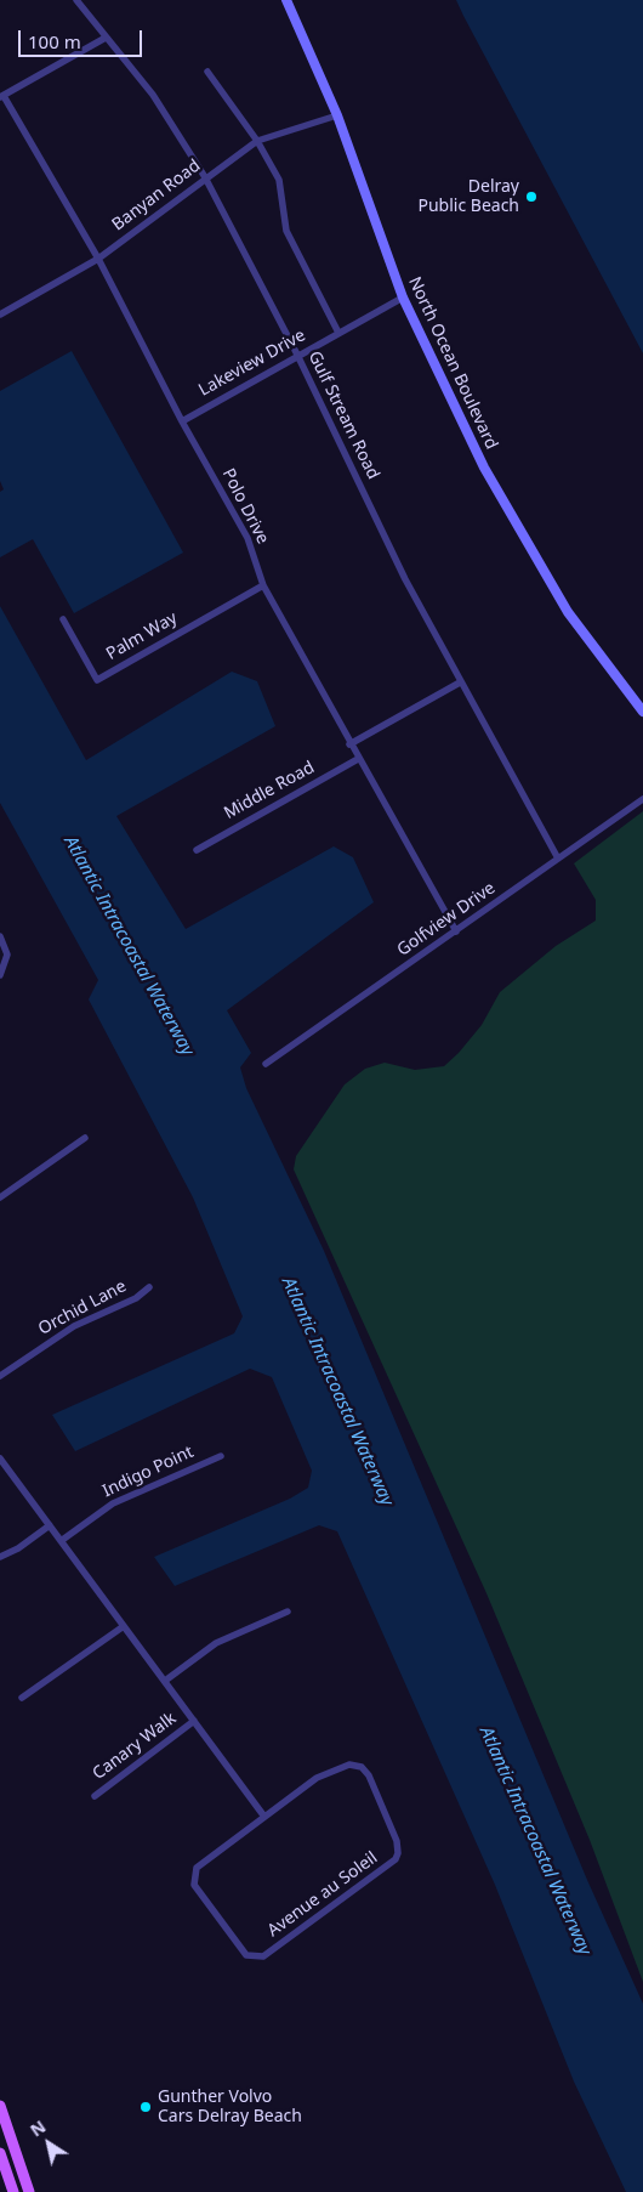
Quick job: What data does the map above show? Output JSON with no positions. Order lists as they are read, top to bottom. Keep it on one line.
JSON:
{"streets":{"main road":["North Ocean Boulevard"],"street":["Banyan Road","Lakeview Drive","Gulf Stream Road","Polo Drive","Palm Way","Middle Road","Golfview Drive","Orchid Lane","Indigo Point","Canary Walk","Avenue au Soleil"]},"crossings":[["Banyan Road","North Ocean Boulevard"],["Banyan Road","Gulf Stream Road"],["Banyan Road","Polo Drive"],["Lakeview Drive","North Ocean Boulevard"],["Lakeview Drive","Gulf Stream Road"],["Lakeview Drive","Polo Drive"],["Gulf Stream Road","Golfview Drive"],["Polo Drive","Palm Way"],["Polo Drive","Middle Road"],["Polo Drive","Golfview Drive"]],"water":["Atlantic Intracoastal Waterway"],"places":["Delray Public Beach","Gunther Volvo Cars Delray Beach"],"scale_bar":"100 m","north":"top left"}
